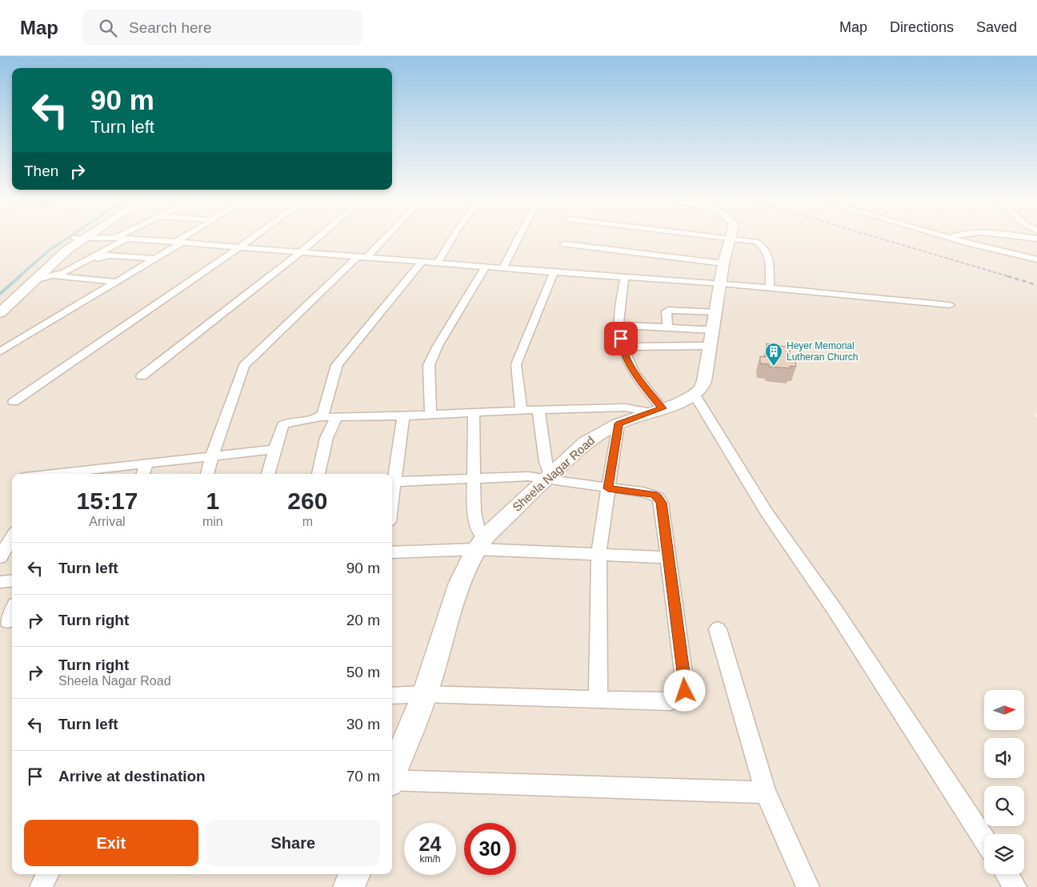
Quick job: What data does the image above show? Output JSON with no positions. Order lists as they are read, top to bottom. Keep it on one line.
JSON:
{"streets":{"main road":["Sheela Nagar Road"]},"places":{"building":["Heyer Memorial Lutheran Church"]},"north":"right","page":{"header":"Map","search":"Search here","nav":["Map","Directions","Saved"],"turn":["90 m","Turn left"],"then":"Then","eta":["15:17","Arrival","1","min","260","m"],"list":[{"name":"Turn left","value":"90 m"},{"name":"Turn right","value":"20 m"},{"name":"Turn right","note":"Sheela Nagar Road","value":"50 m"},{"name":"Turn left","value":"30 m"},{"name":"Arrive at destination","value":"70 m"}],"buttons":["Exit","Share"],"speed":"24 km/h","limit":"30"}}
